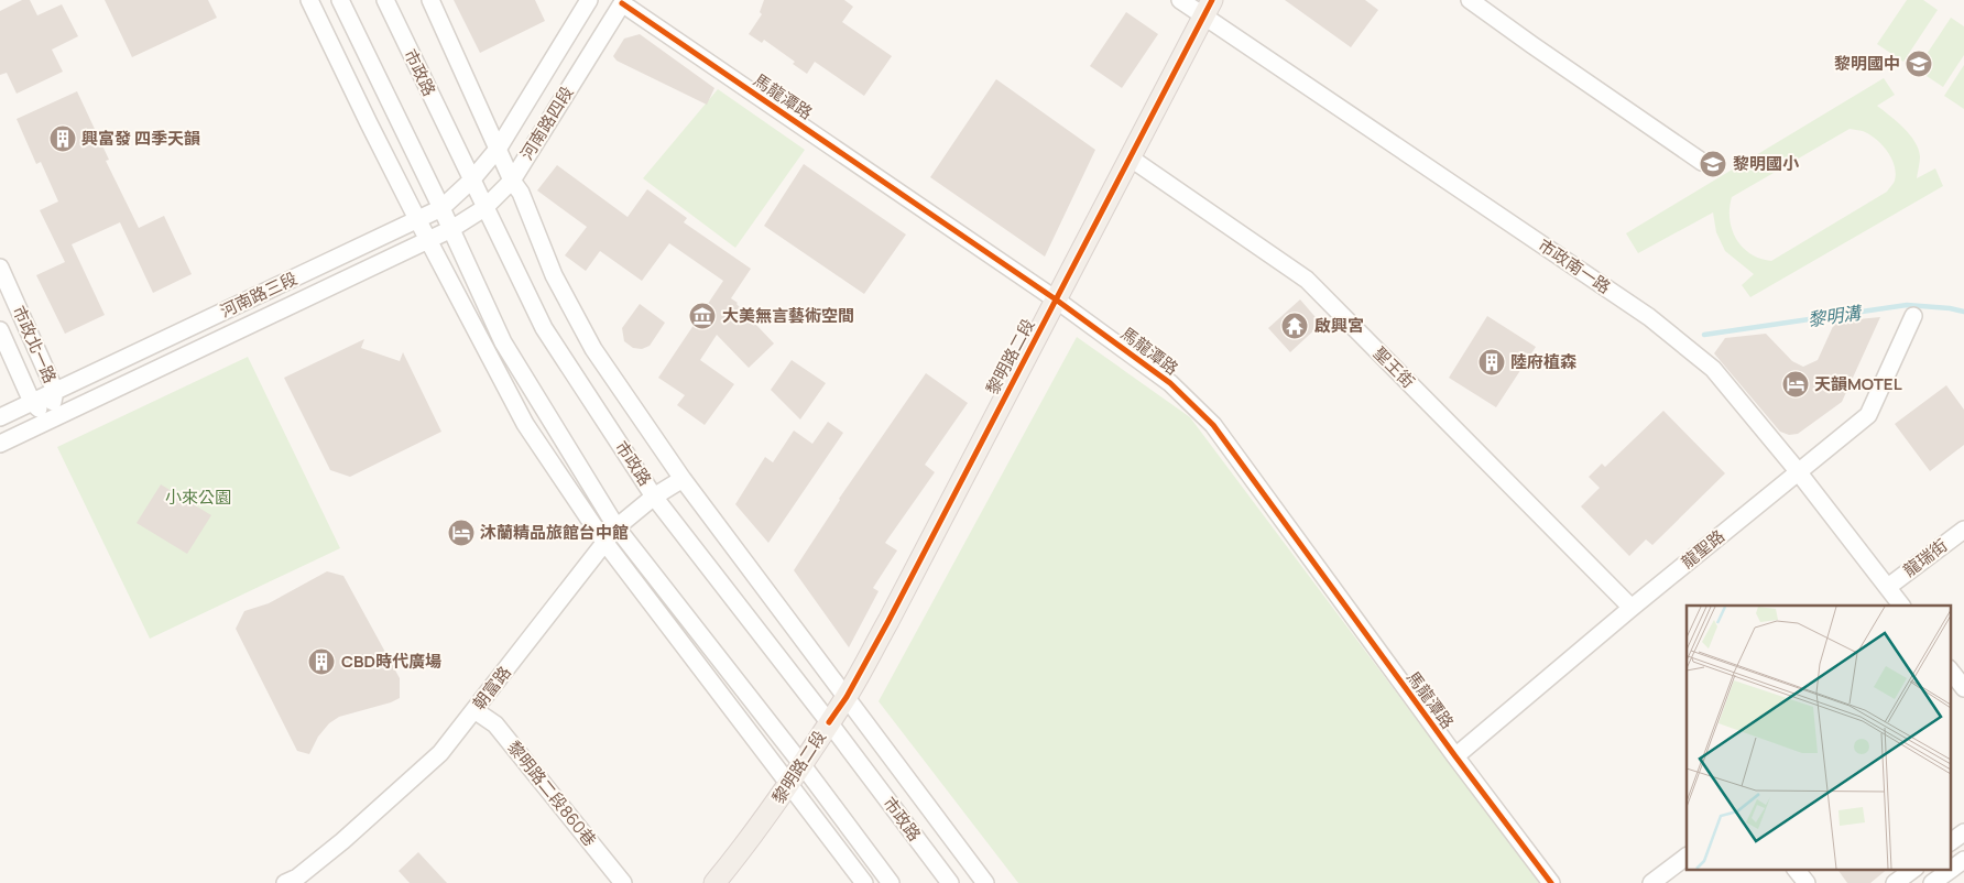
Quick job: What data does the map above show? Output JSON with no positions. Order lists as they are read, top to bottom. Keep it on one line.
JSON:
{"streets":{"main road":["黎明路二段"],"street":["市政路","馬龍潭路","河南路四段","市政南一路","河南路三段","市政北一路","聖王街","龍聖路","龍瑞街","朝富路","黎明路二段860巷"]},"crossings":[["市政路","河南路四段"],["市政路","河南路三段"],["市政路","黎明路二段"],["市政路","朝富路"],["馬龍潭路","河南路四段"],["馬龍潭路","黎明路二段"],["馬龍潭路","龍聖路"],["河南路四段","河南路三段"],["市政南一路","黎明路二段"],["市政南一路","龍聖路"],["市政南一路","龍瑞街"],["河南路三段","市政北一路"],["黎明路二段","聖王街"],["聖王街","龍聖路"],["朝富路","黎明路二段860巷"]],"water":["黎明溝"],"parks":["小來公園"],"places":{"school or university":["黎明國中","黎明國小"],"building":["興富發 四季天韻","陸府植森","CBD時代廣場"],"museum":["大美無言藝術空間"],"temple":["啟興宮"],"hotel":["天韻MOTEL","沐蘭精品旅館台中館"]}}
